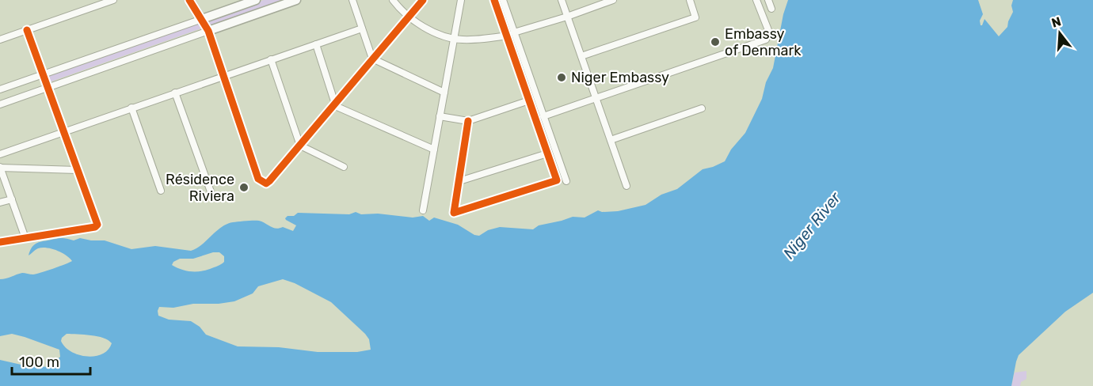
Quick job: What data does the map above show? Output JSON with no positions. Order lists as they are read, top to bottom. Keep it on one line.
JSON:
{"water":["Niger River"],"places":["Embassy of Denmark","Niger Embassy","Résidence Riviera"],"scale_bar":"100 m","north":"top"}
